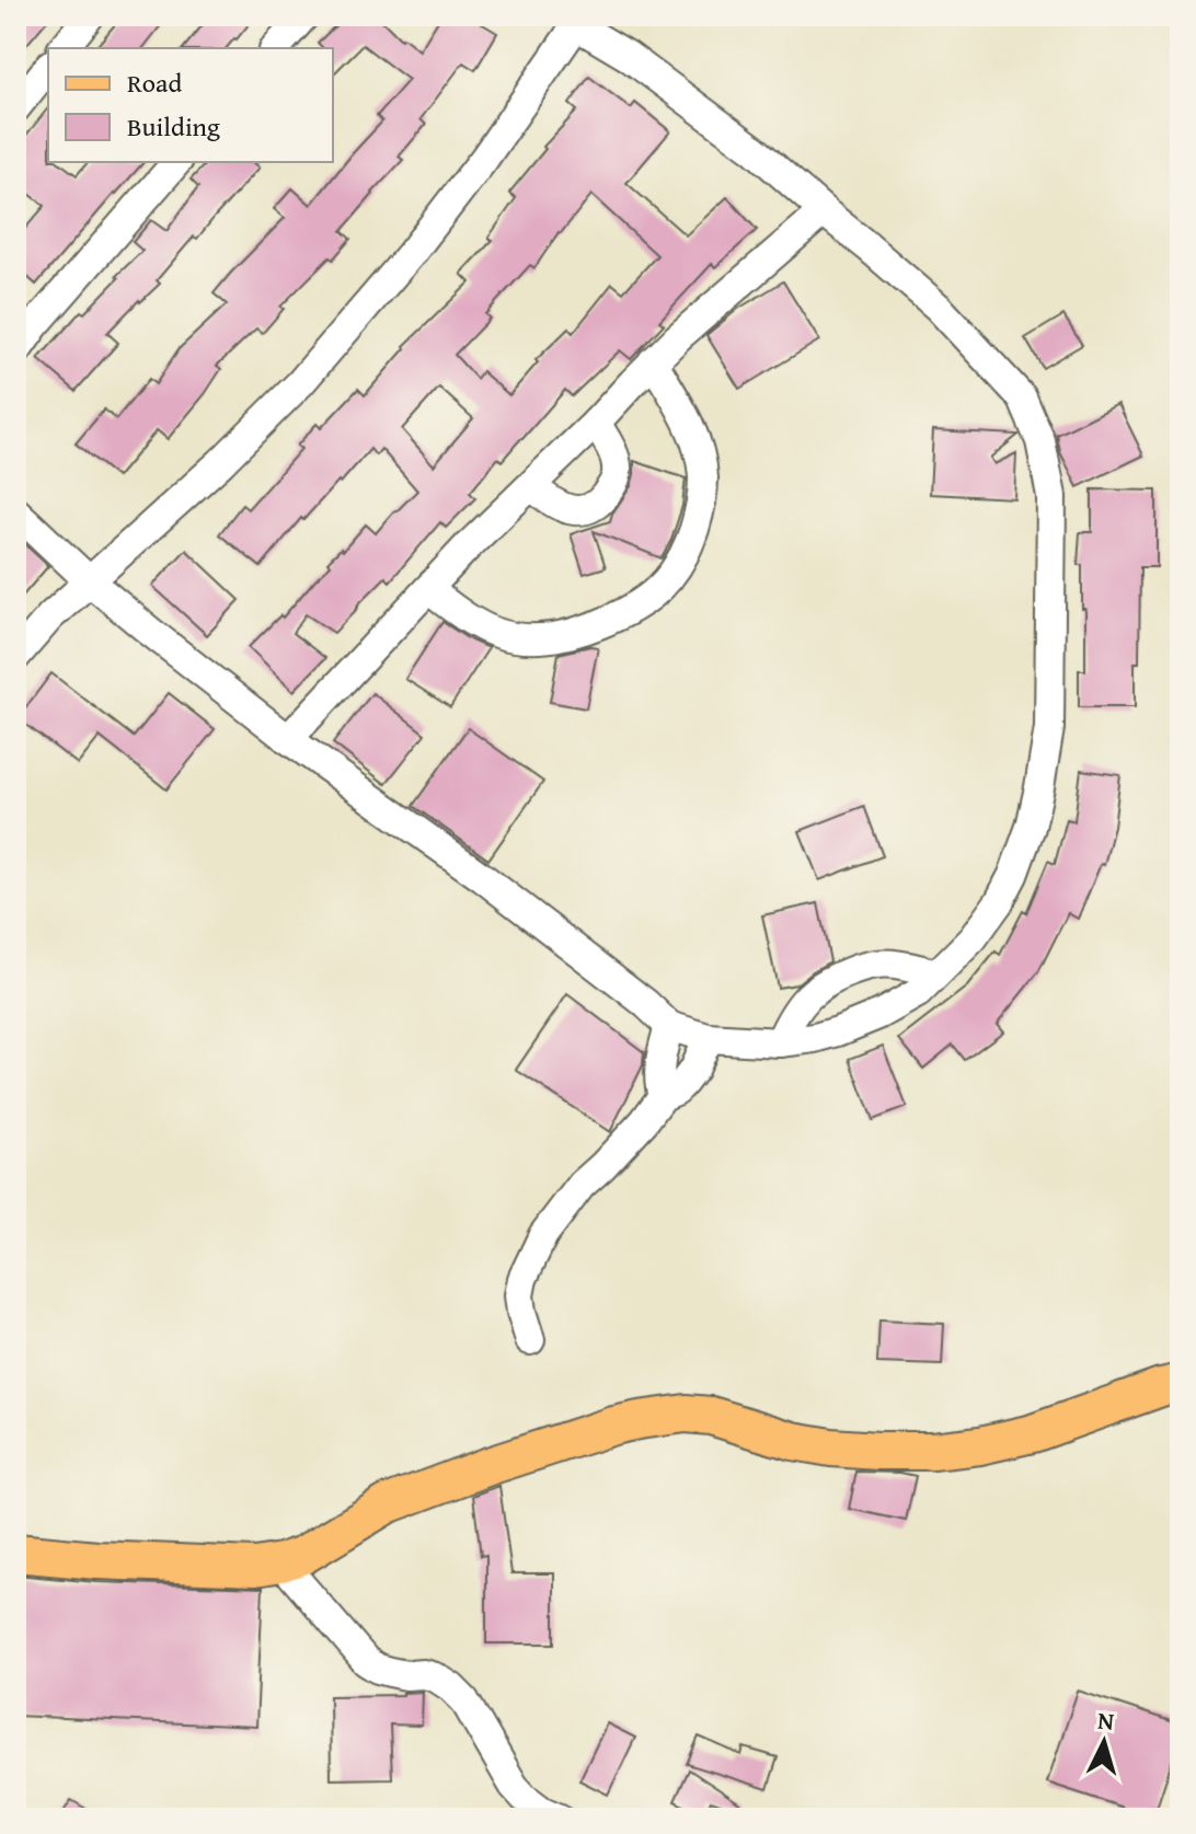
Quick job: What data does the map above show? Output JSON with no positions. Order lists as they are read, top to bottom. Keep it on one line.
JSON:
{"legend":["Road","Building"],"north":"top"}
